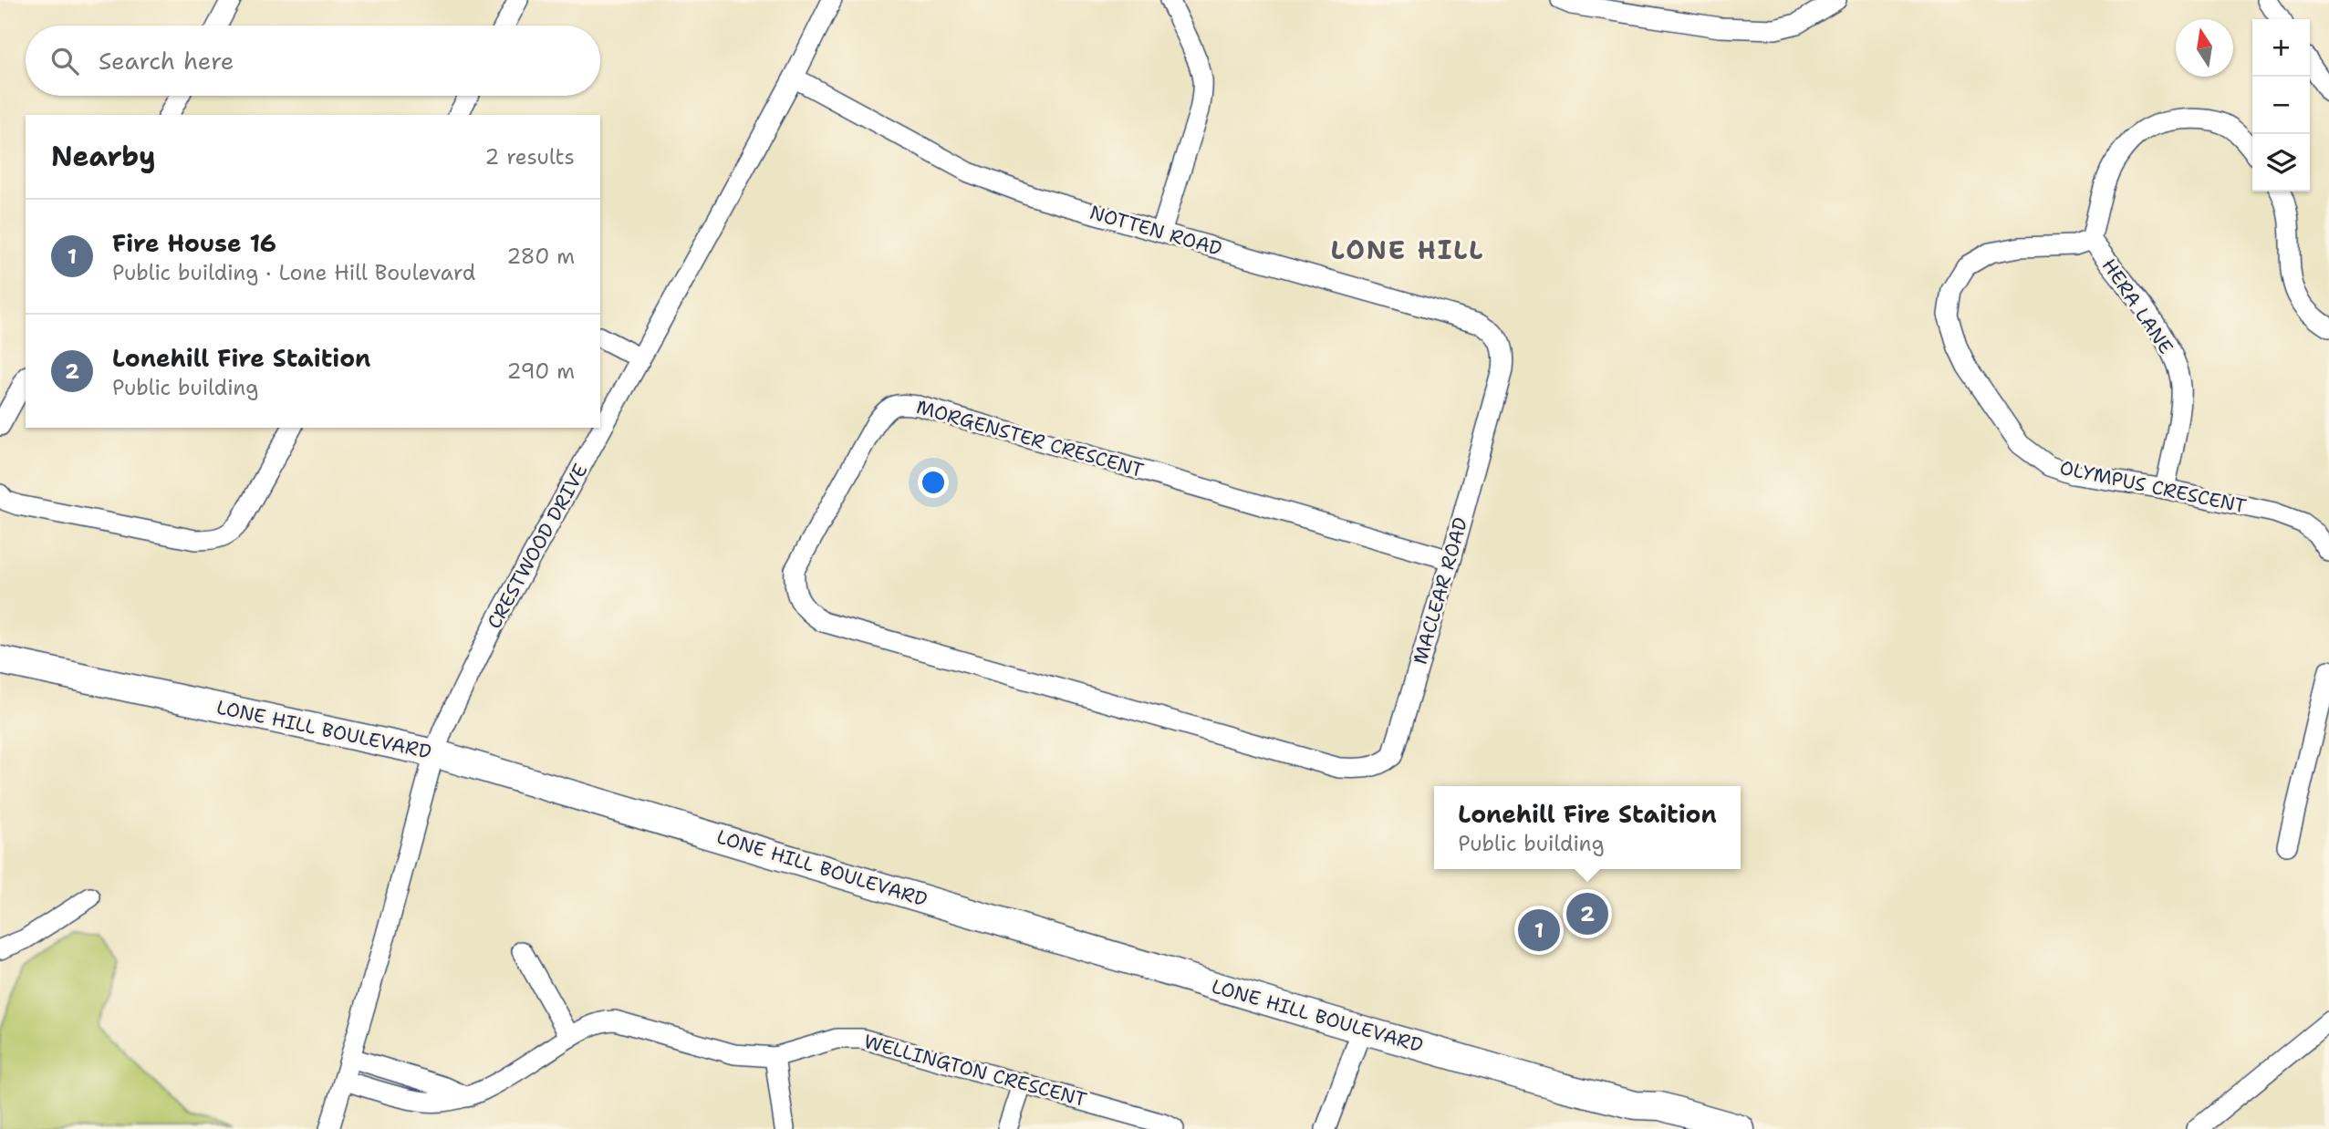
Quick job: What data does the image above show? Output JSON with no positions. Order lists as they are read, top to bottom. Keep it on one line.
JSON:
{"streets":{"street":["NOTTEN ROAD","HERA LANE","MORGENSTER CRESCENT","OLYMPUS CRESCENT","CRESTWOOD DRIVE","MACLEAR ROAD","LONE HILL BOULEVARD","WELLINGTON CRESCENT"]},"crossings":[["NOTTEN ROAD","CRESTWOOD DRIVE"],["NOTTEN ROAD","MACLEAR ROAD"],["HERA LANE","OLYMPUS CRESCENT"],["MORGENSTER CRESCENT","MACLEAR ROAD"],["CRESTWOOD DRIVE","LONE HILL BOULEVARD"],["CRESTWOOD DRIVE","WELLINGTON CRESCENT"]],"districts":["LONE HILL"],"north":"top","page":{"map_buttons":["+","−"],"search":"Search here","heading":["Nearby","2 results"],"list":[{"mark":"1","name":"Fire House 16","note":"Public building · Lone Hill Boulevard","value":"280 m"},{"mark":"2","name":"Lonehill Fire Staition","note":"Public building","value":"290 m"}],"popup":["Lonehill Fire Staition","Public building"],"pins":["2","1"]}}
